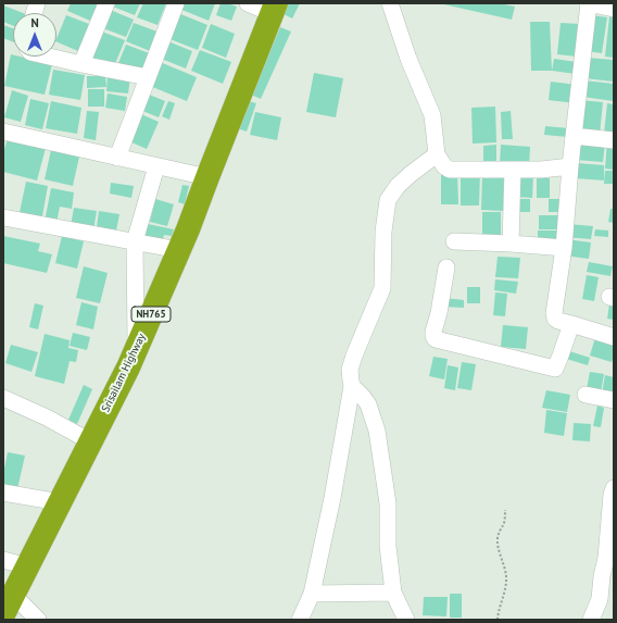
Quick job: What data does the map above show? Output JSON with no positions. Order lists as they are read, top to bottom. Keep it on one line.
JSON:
{"streets":{"highway":["NH765","Srisailam Highway"]},"north":"top"}
